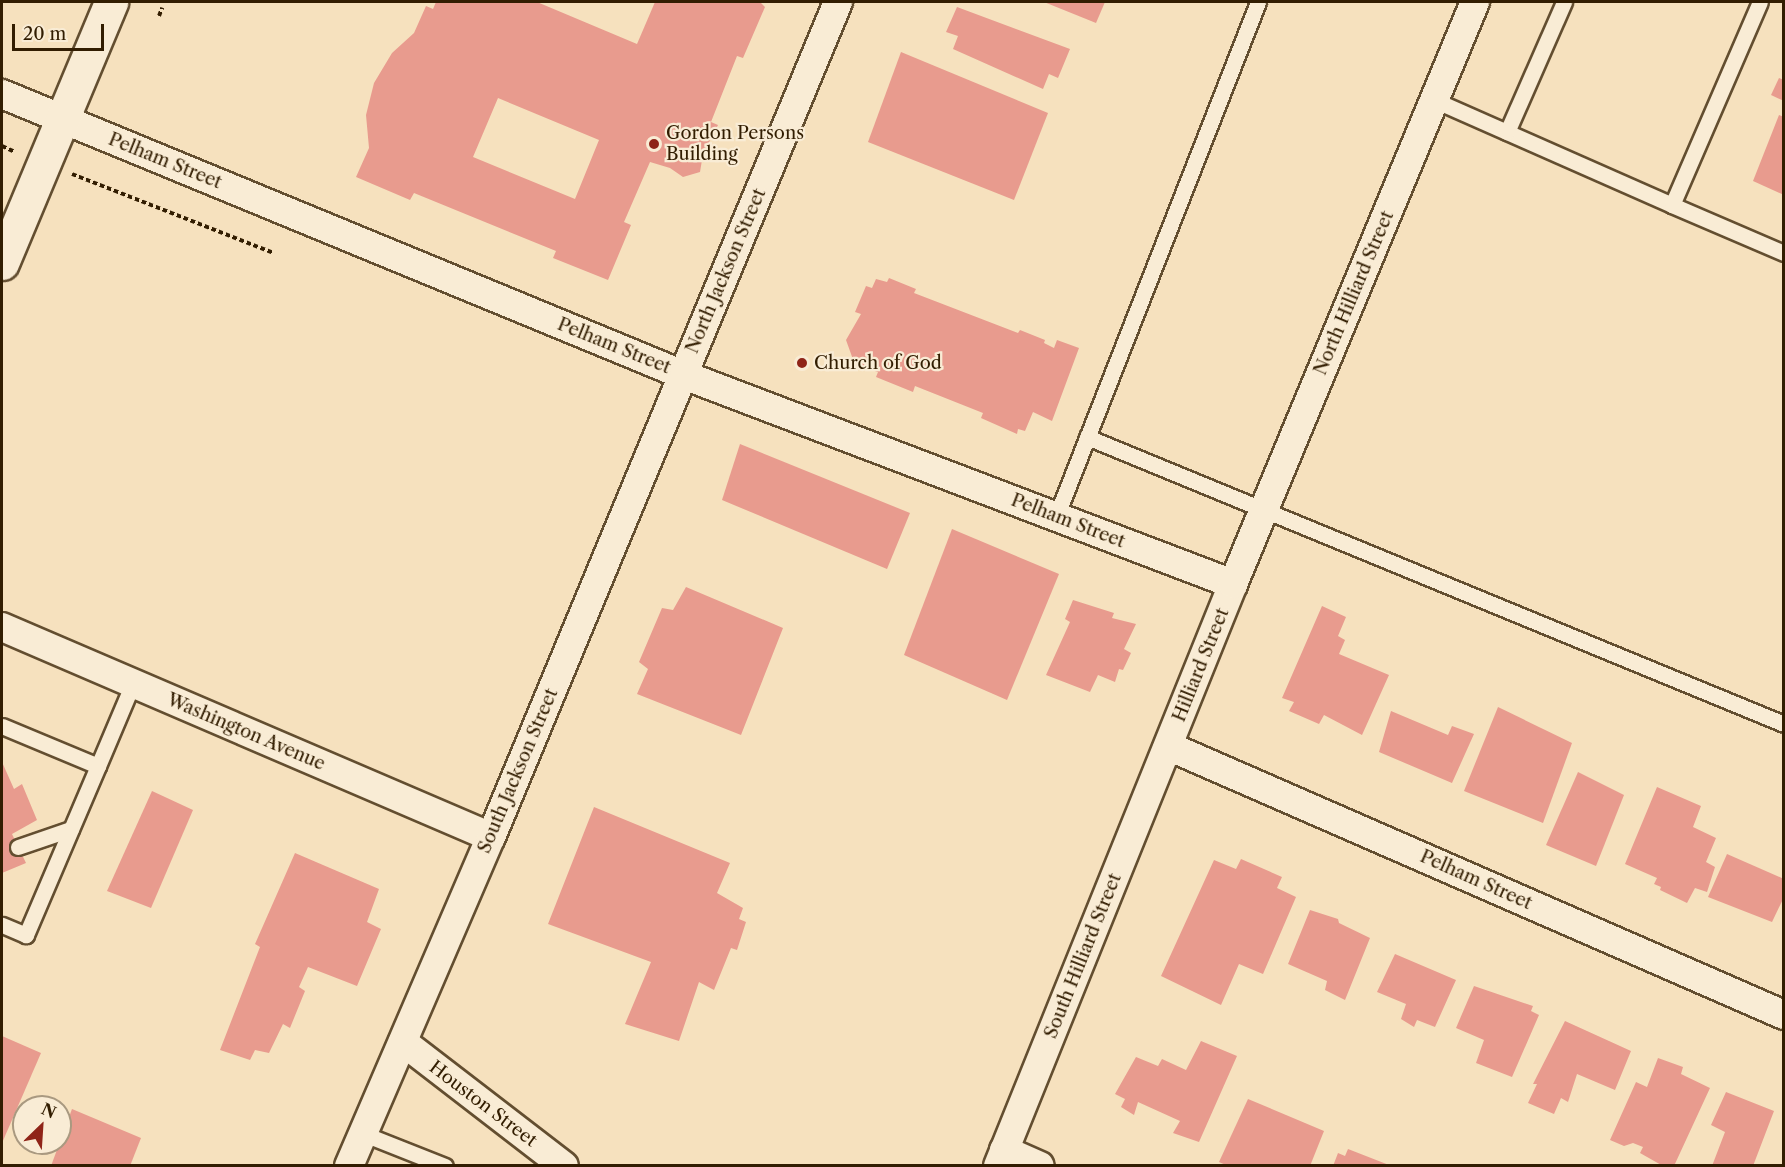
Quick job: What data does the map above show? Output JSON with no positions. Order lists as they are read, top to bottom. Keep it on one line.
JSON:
{"streets":{"street":["Pelham Street","North Jackson Street","North Hilliard Street","Hilliard Street","Washington Avenue","South Jackson Street","South Hilliard Street","Houston Street"]},"crossings":[["Pelham Street","North Jackson Street"],["Pelham Street","North Hilliard Street"],["Pelham Street","Hilliard Street"],["Pelham Street","South Jackson Street"],["Pelham Street","South Hilliard Street"],["North Jackson Street","South Jackson Street"],["North Hilliard Street","Hilliard Street"],["Hilliard Street","South Hilliard Street"],["Washington Avenue","South Jackson Street"],["South Jackson Street","Houston Street"]],"places":["Gordon Persons Building","Church of God"],"scale_bar":"20 m","north":"top right"}
